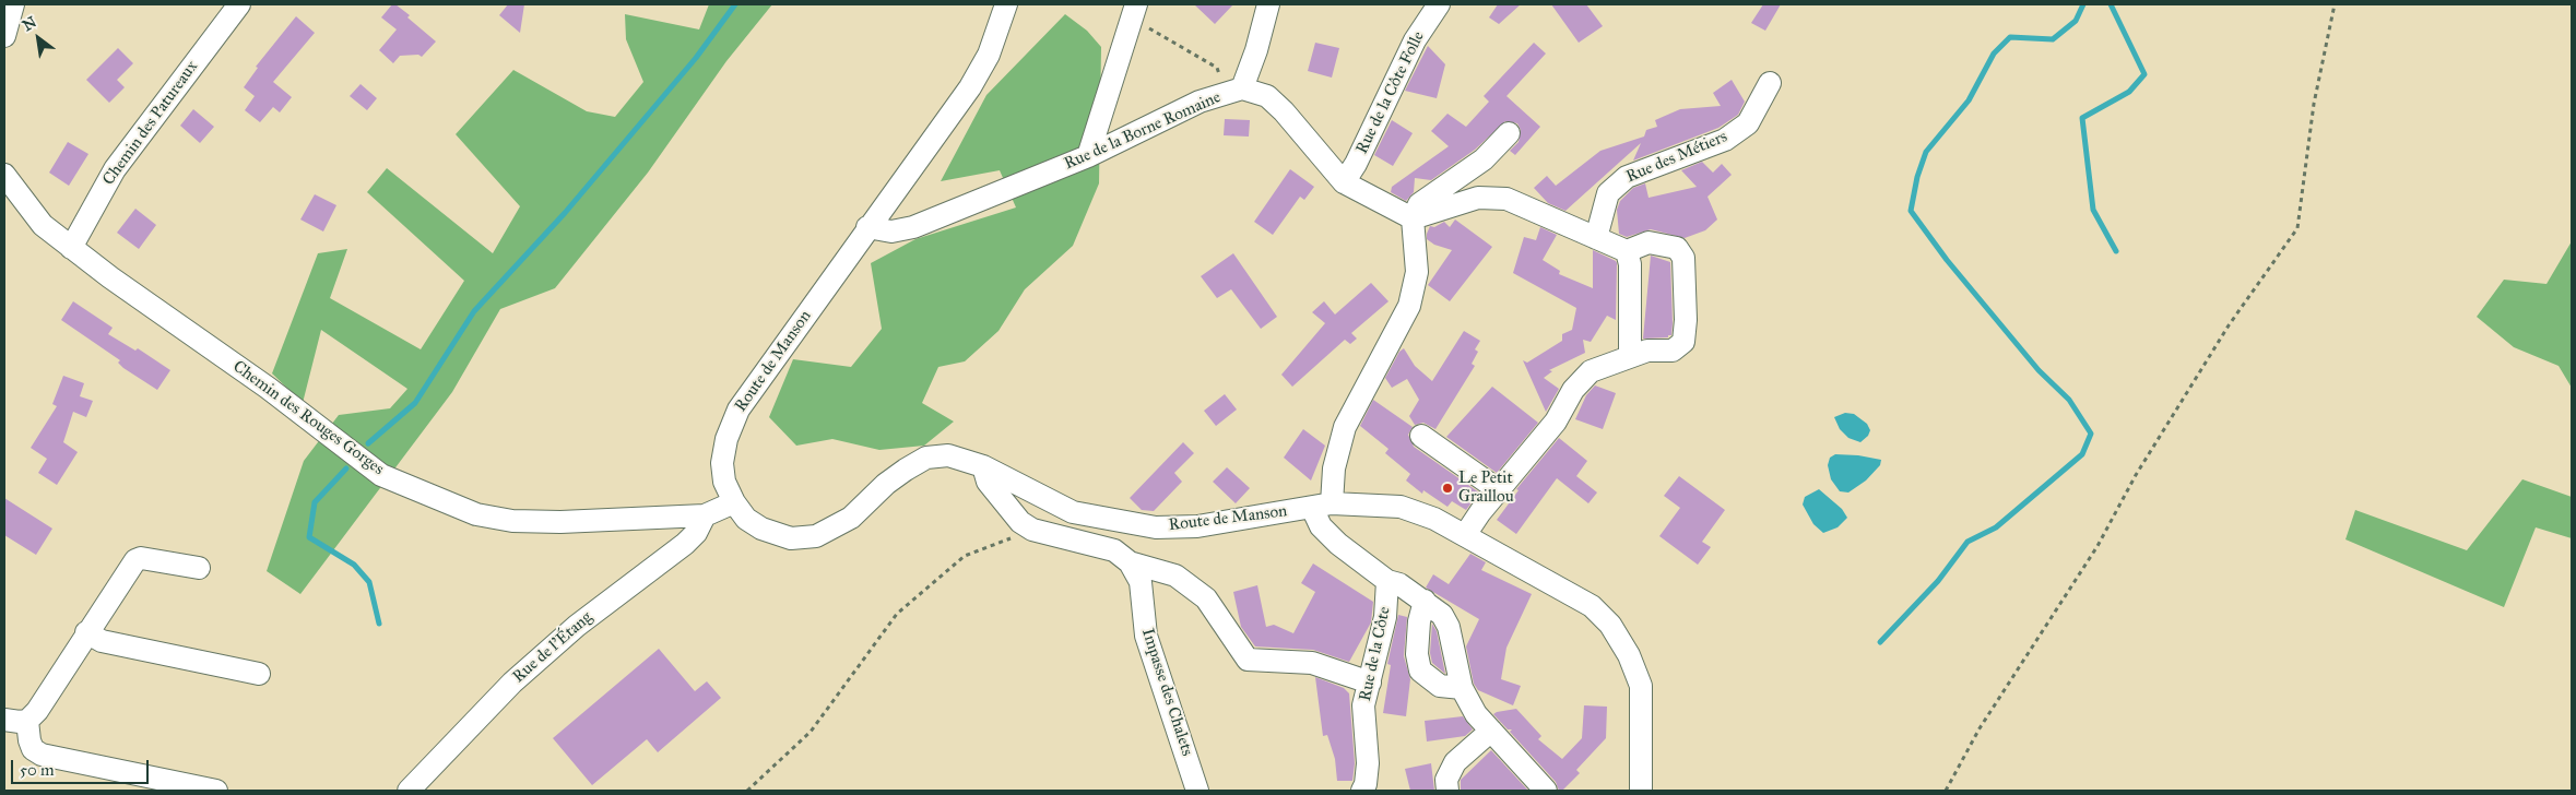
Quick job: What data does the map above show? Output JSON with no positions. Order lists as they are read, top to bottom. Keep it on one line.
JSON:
{"streets":{"street":["Rue de la Côte Folle","Chemin des Patureaux","Rue de la Borne Romaine","Rue des Métiers","Route de Manson","Chemin des Rouges Gorges","Rue de l'Étang","Rue de la Côte","Impasse des Chalets"]},"crossings":[["Rue de la Côte Folle","Rue de la Borne Romaine"],["Chemin des Patureaux","Chemin des Rouges Gorges"],["Rue de la Borne Romaine","Route de Manson"],["Chemin des Rouges Gorges","Rue de l'Étang"]],"places":["Le Petit Graillou"],"scale_bar":"50 m","north":"top left"}
